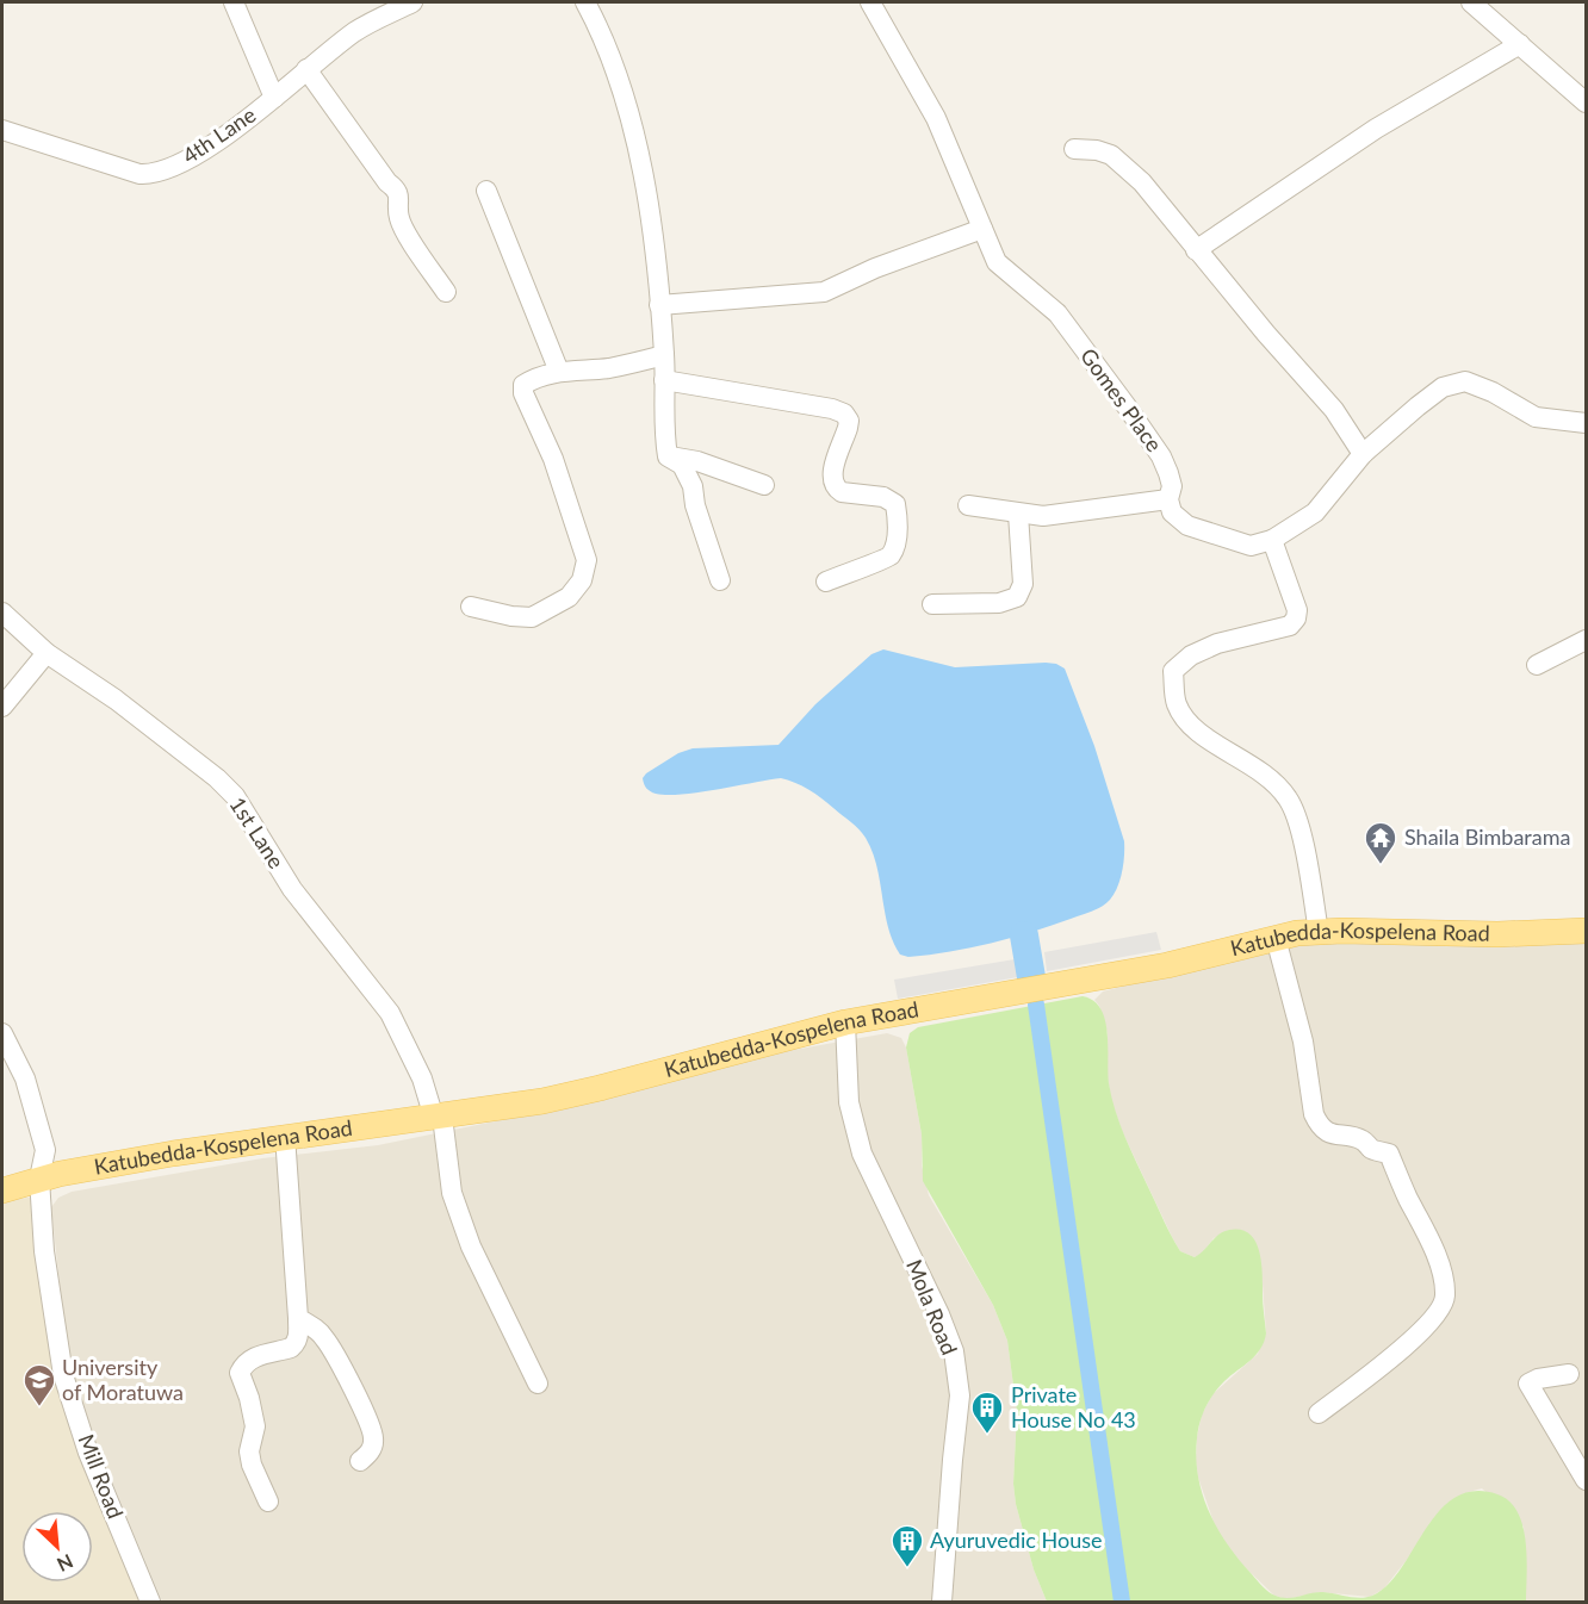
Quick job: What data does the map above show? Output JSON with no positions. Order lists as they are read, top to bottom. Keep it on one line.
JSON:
{"streets":{"main road":["Katubedda-Kospelena Road"],"street":["4th Lane","Gomes Place","1st Lane","Mola Road","Mill Road"]},"crossings":[["1st Lane","Katubedda-Kospelena Road"],["Katubedda-Kospelena Road","Mola Road"],["Katubedda-Kospelena Road","Mill Road"]],"places":{"temple":["Shaila Bimbarama"],"school or university":["University of Moratuwa"],"building":["Private House No 43","Ayuruvedic House"]},"north":"bottom right"}
